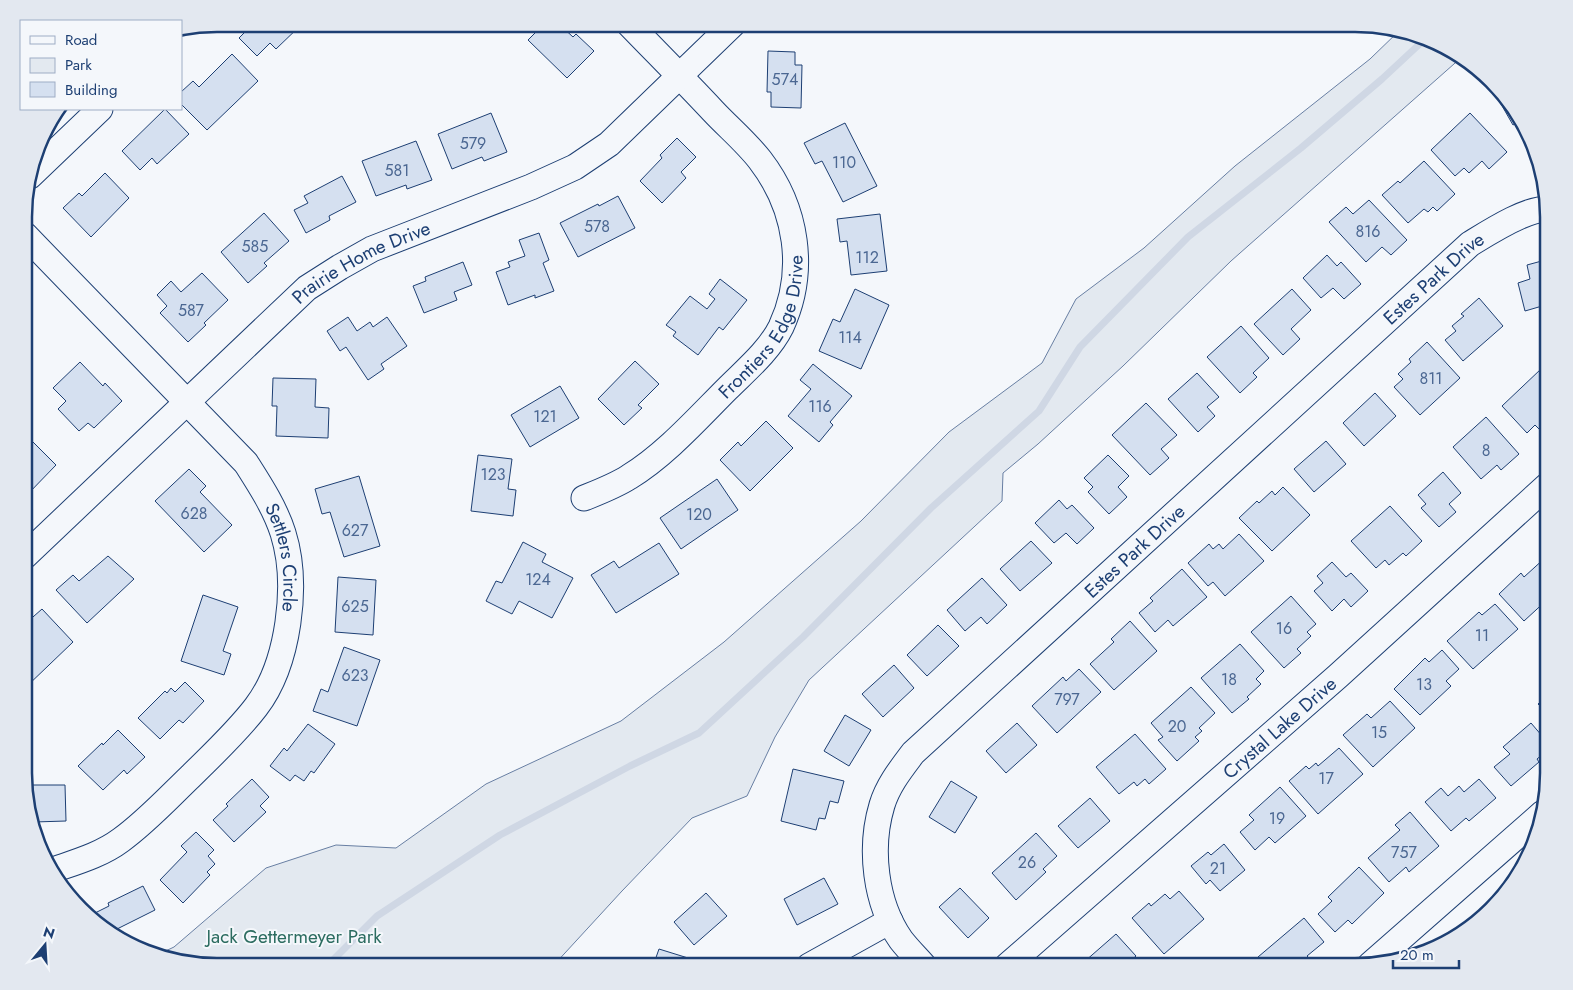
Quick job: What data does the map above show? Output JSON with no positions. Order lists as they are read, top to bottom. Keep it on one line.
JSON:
{"streets":{"street":["Prairie Home Drive","Estes Park Drive","Frontiers Edge Drive","Settlers Circle","Crystal Lake Drive"]},"crossings":[["Prairie Home Drive","Frontiers Edge Drive"],["Prairie Home Drive","Settlers Circle"]],"parks":["Jack Gettermeyer Park"],"house_numbers":["574","579","110","581","578","816","585","112","587","114","811","116","121","8","123","628","120","627","124","625","16","11","623","18","13","797","20","15","17","19","757","26","21"],"legend":["Road","Park","Building"],"scale_bar":"20 m","north":"top"}
